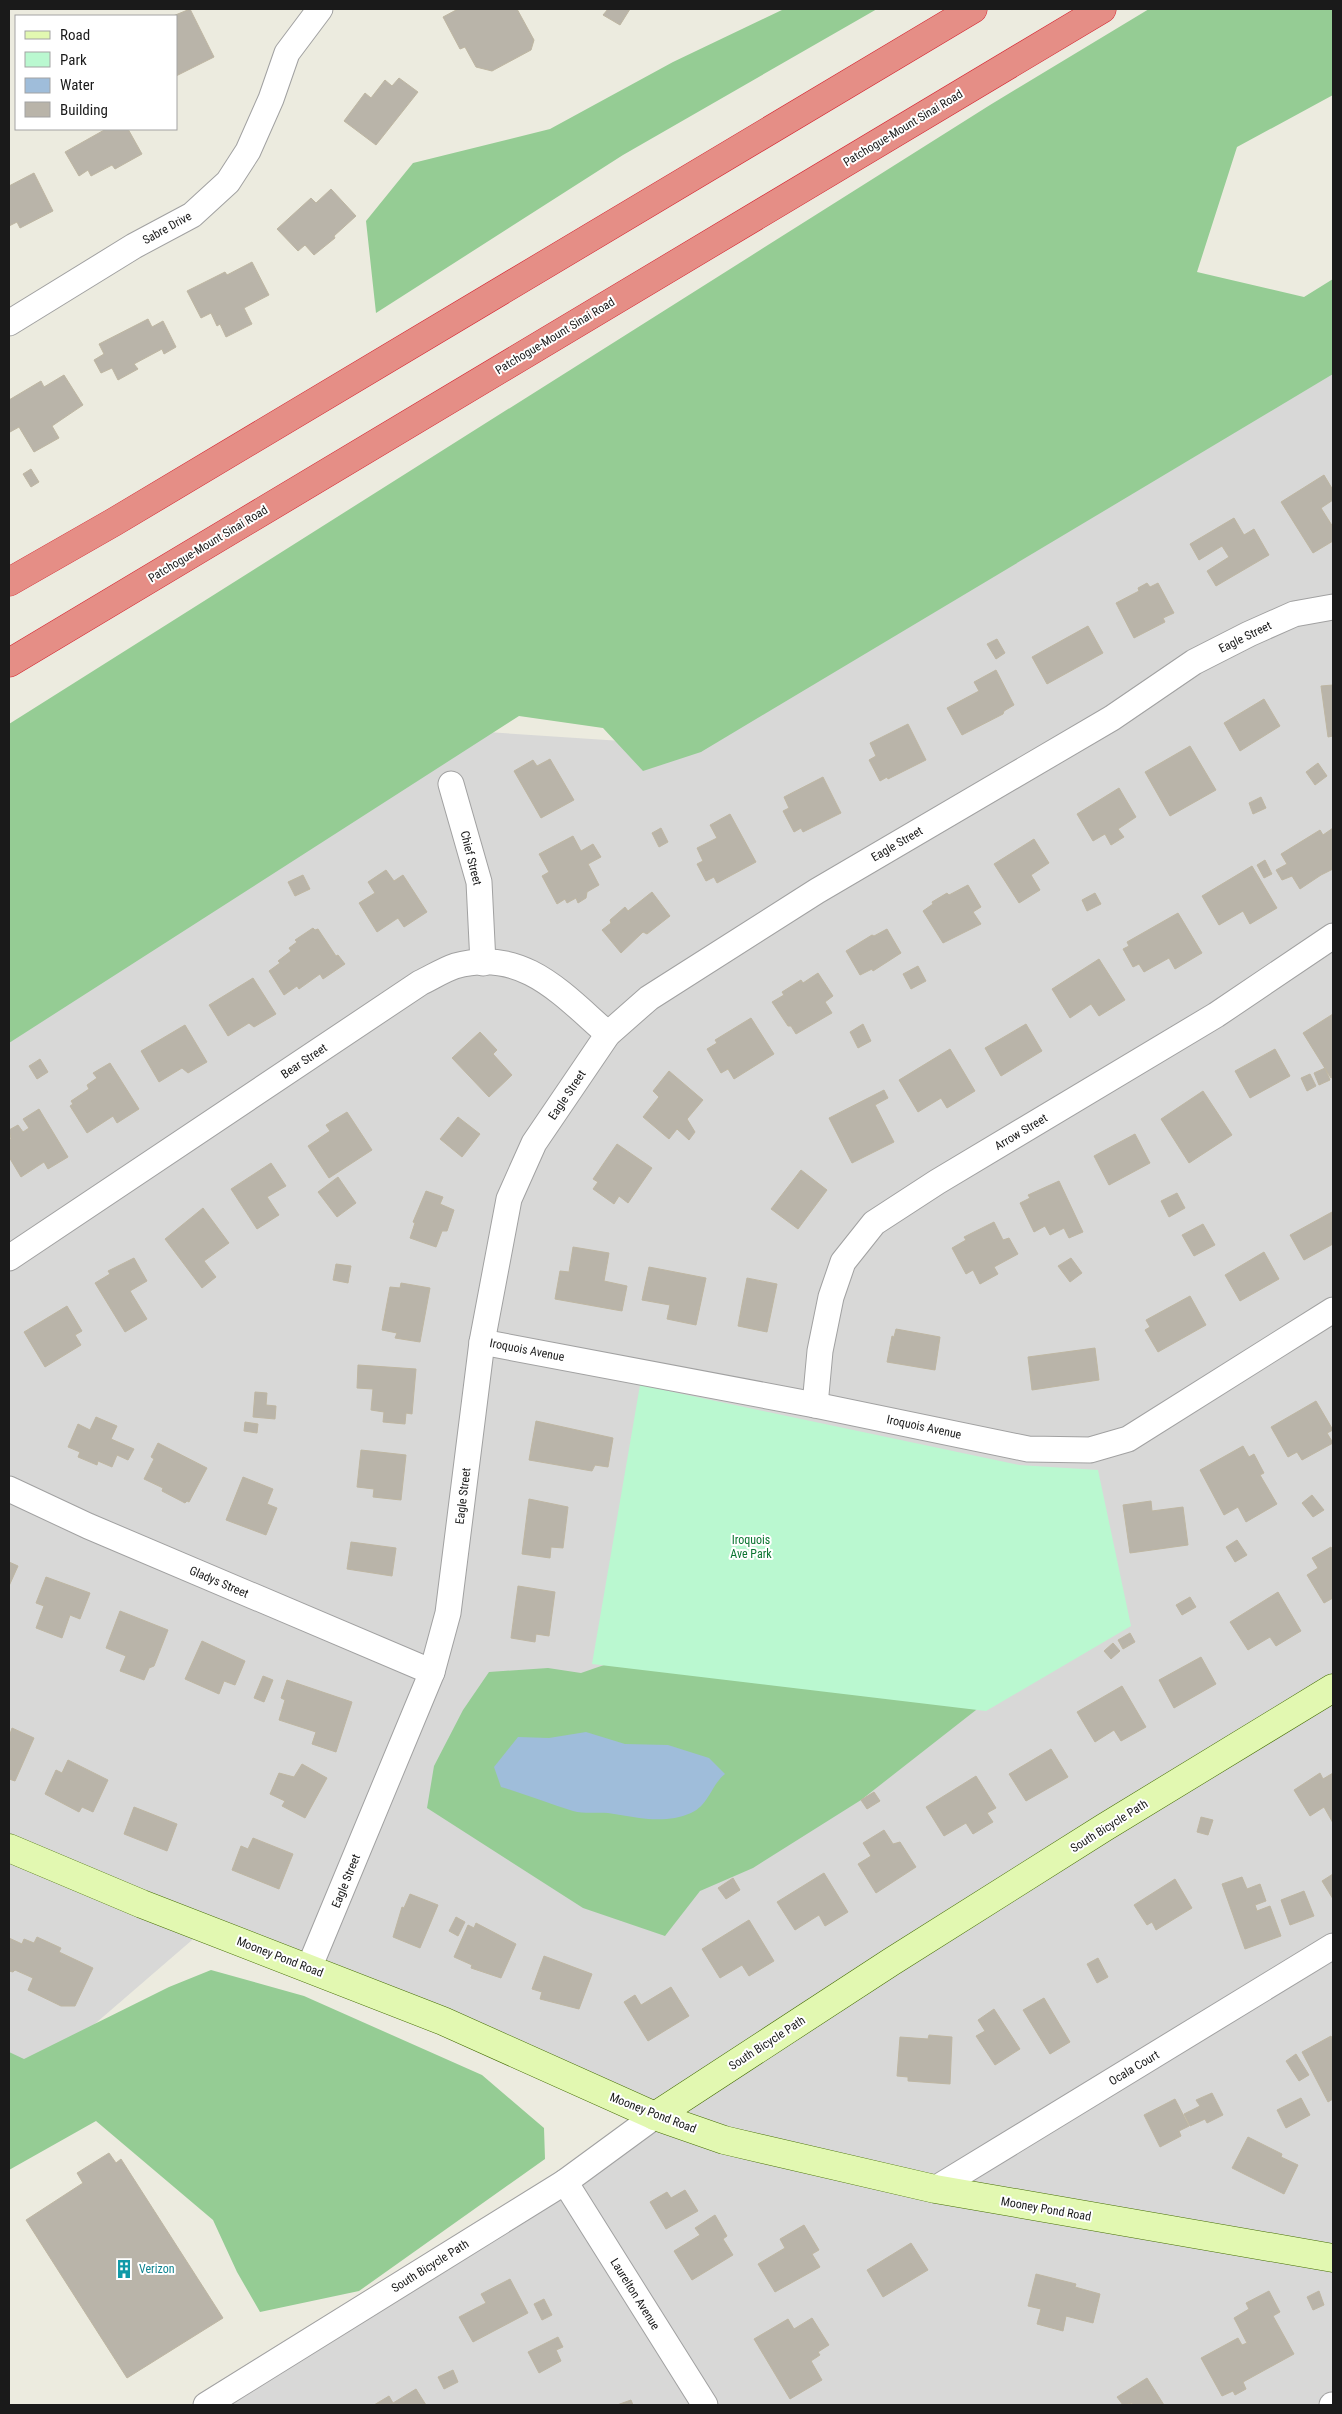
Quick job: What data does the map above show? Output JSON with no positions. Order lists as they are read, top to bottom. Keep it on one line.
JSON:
{"streets":{"highway":["Patchogue-Mount Sinai Road"],"street":["Sabre Drive","Eagle Street","Chief Street","Bear Street","Arrow Street","Iroquois Avenue","Gladys Street","South Bicycle Path","Mooney Pond Road","Ocala Court","Laurelton Avenue"]},"crossings":[["Eagle Street","Bear Street"],["Eagle Street","Iroquois Avenue"],["Eagle Street","Gladys Street"],["Eagle Street","Mooney Pond Road"],["Chief Street","Bear Street"],["Arrow Street","Iroquois Avenue"],["South Bicycle Path","Mooney Pond Road"],["South Bicycle Path","Laurelton Avenue"],["Mooney Pond Road","Ocala Court"]],"parks":["Iroquois Ave Park"],"places":{"building":["Verizon"]},"legend":["Road","Park","Water","Building"]}
